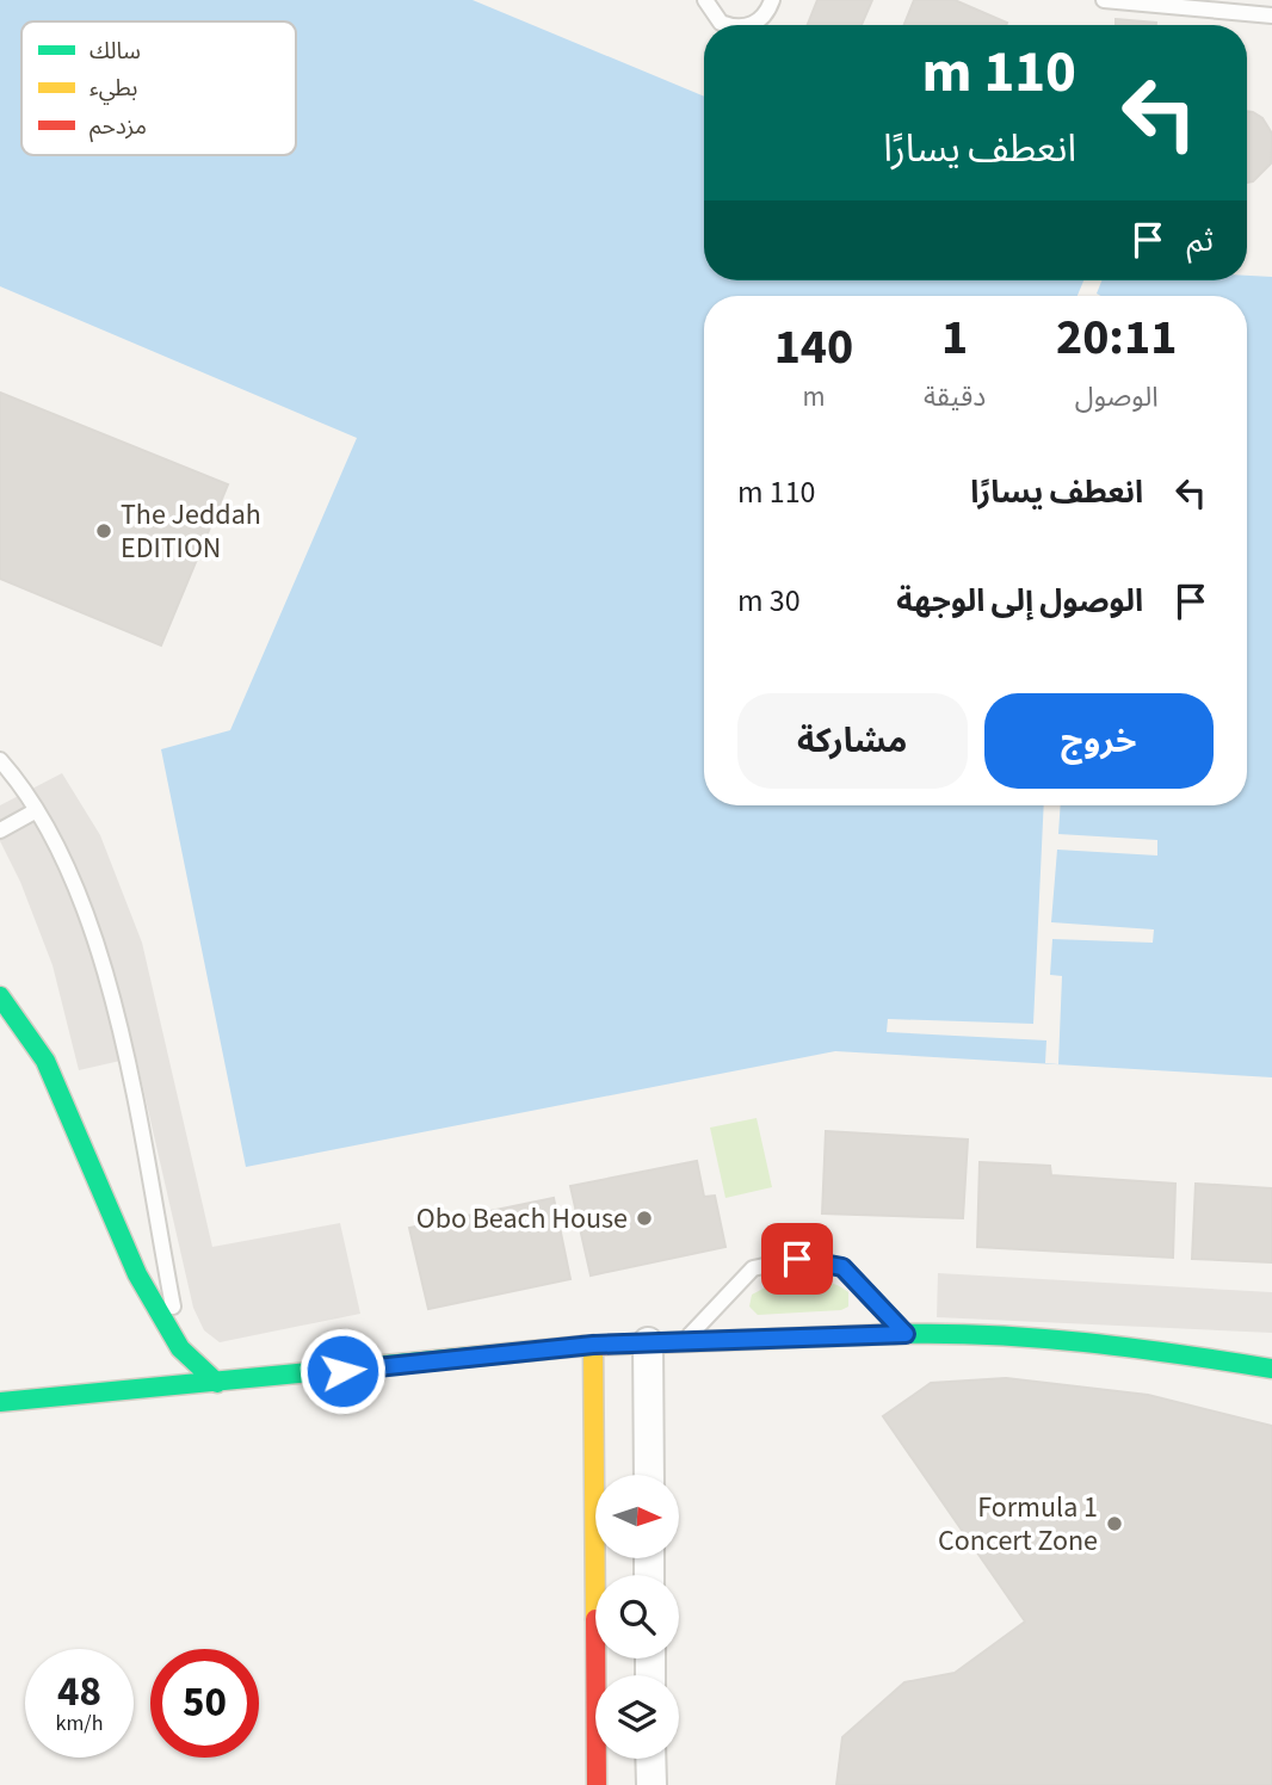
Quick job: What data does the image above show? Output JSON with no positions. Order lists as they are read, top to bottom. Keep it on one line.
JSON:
{"places":["The Jeddah EDITION","Obo Beach House","Formula 1 Concert Zone"],"legend":["سالك","بطيء","مزدحم"],"north":"right","page":{"turn":["110 m","انعطف يسارًا"],"then":"ثم","eta":["20:11","الوصول","1","دقيقة","140","m"],"list":[{"name":"انعطف يسارًا","value":"110 m"},{"name":"الوصول إلى الوجهة","value":"30 m"}],"buttons":["خروج","مشاركة"],"speed":"48 km/h","limit":"50"}}
